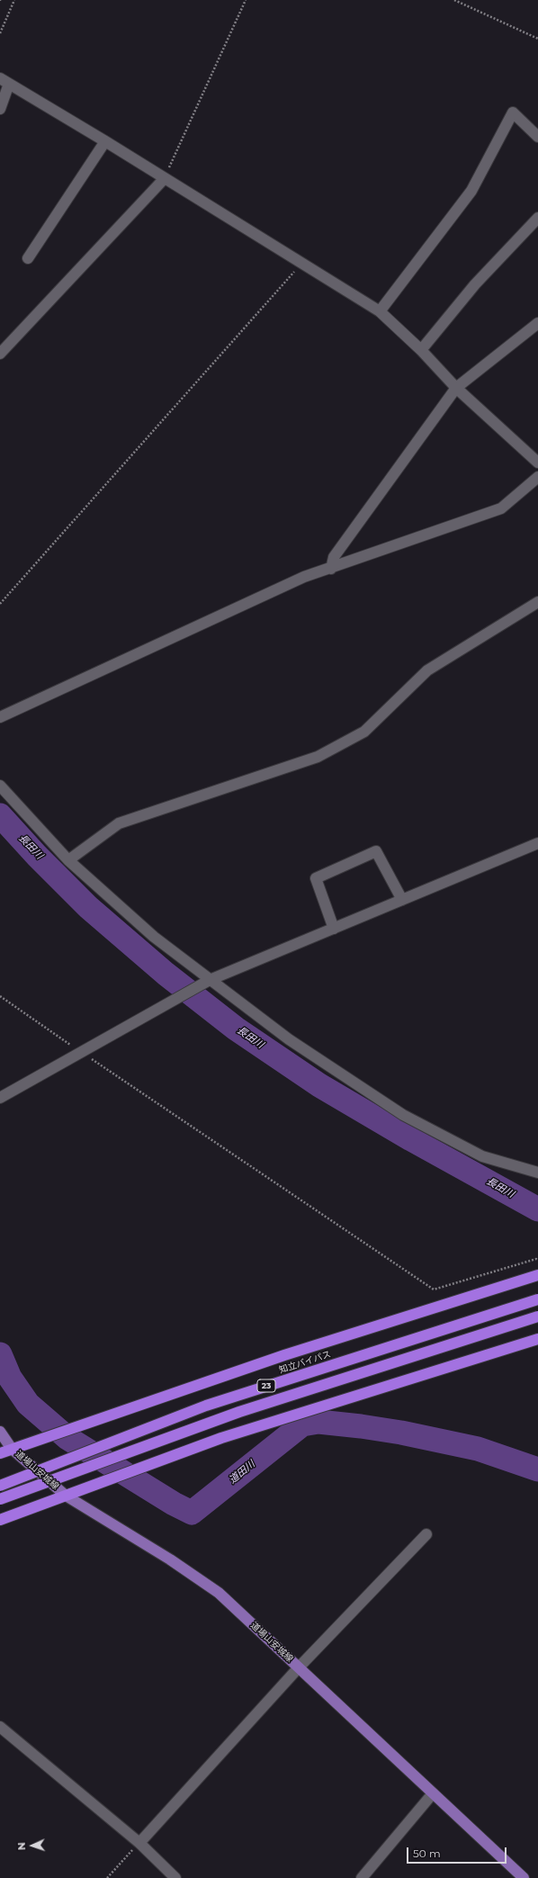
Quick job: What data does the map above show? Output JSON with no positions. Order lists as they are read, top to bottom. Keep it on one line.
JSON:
{"streets":{"highway":["知立バイパス","23"],"main road":["道場山安城線"]},"water":["長田川","道田川"],"scale_bar":"50 m","north":"left"}
